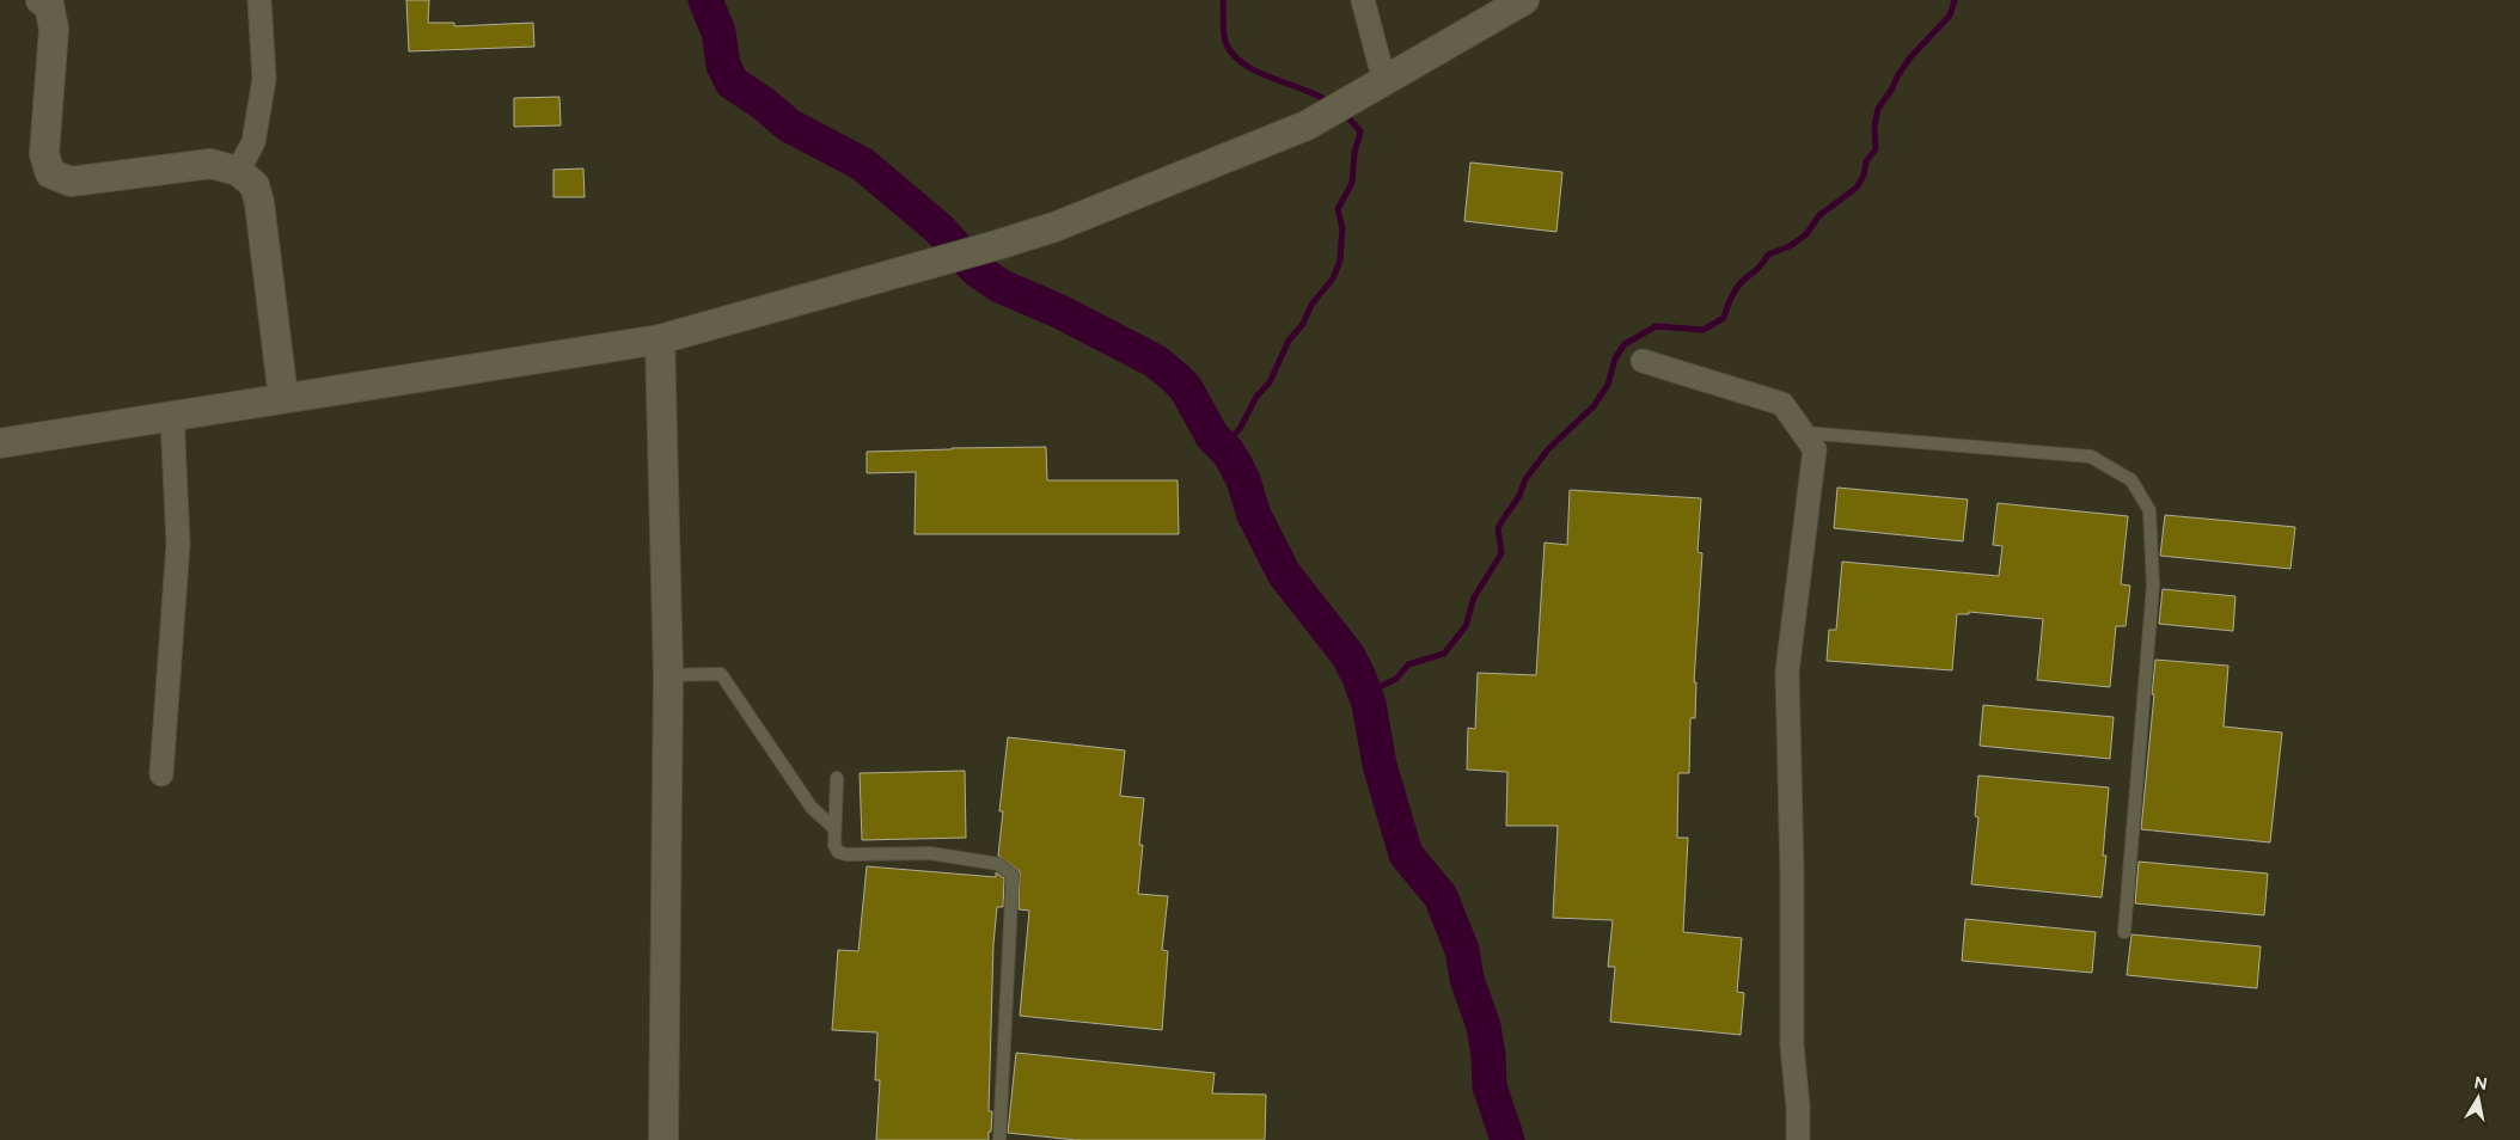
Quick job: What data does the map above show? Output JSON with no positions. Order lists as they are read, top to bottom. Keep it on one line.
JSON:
{"north":"top"}
